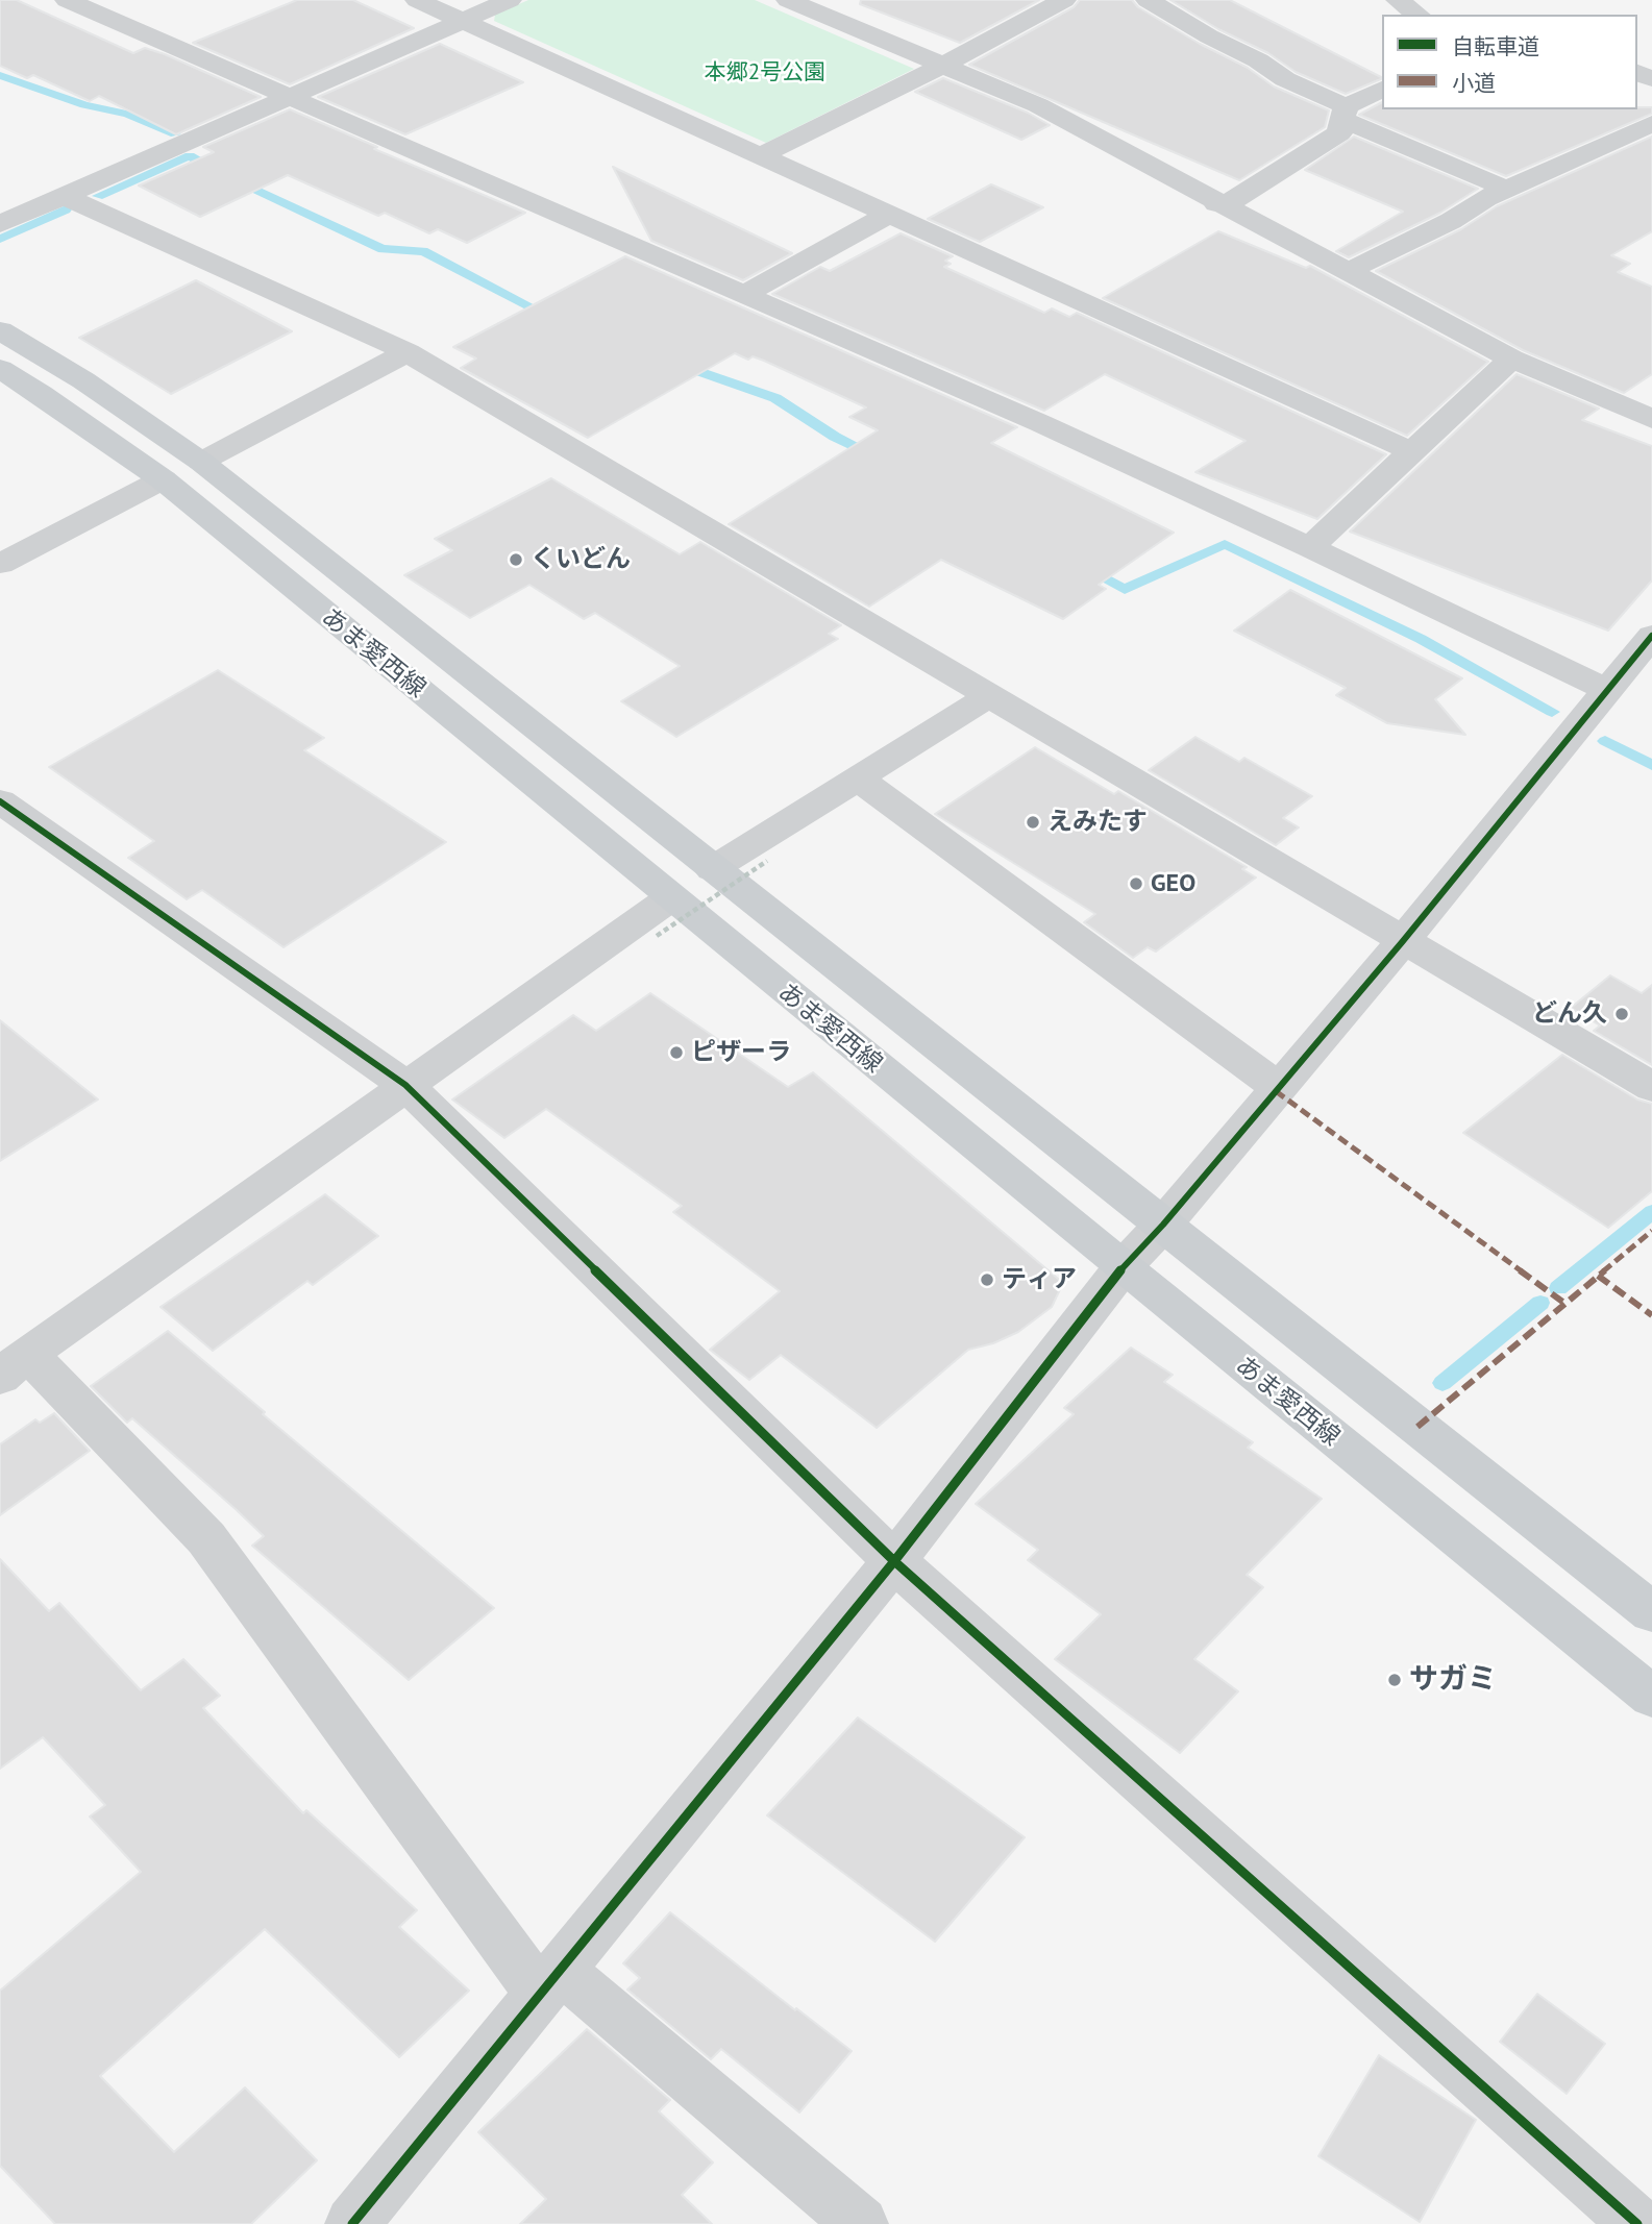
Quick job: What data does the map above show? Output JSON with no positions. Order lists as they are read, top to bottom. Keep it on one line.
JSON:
{"streets":{"main road":["あま愛西線"]},"parks":["本郷2号公園"],"places":["くいどん","えみたす","GEO","どん久","ピザーラ","ティア","サガミ"],"legend":["自転車道","小道"]}
